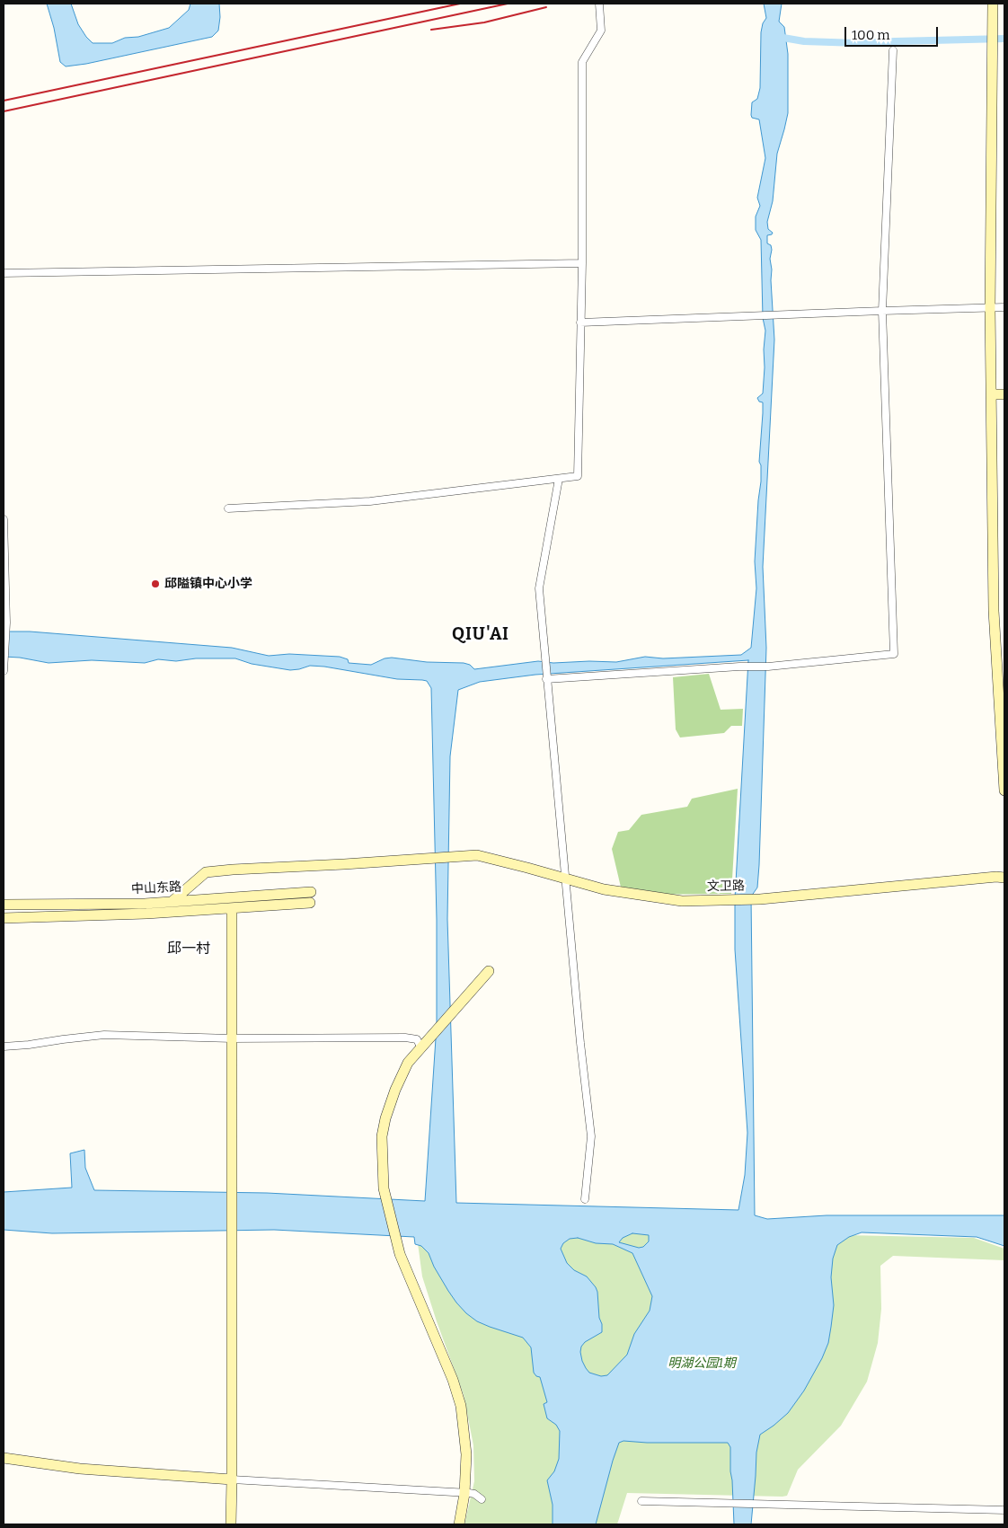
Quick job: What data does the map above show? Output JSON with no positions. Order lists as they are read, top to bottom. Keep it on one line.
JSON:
{"streets":{"street":["文卫路","中山东路"]},"crossings":[["文卫路","中山东路"]],"districts":["QIU'AI","邱一村"],"parks":["明湖公园1期"],"places":["邱隘镇中心小学"],"scale_bar":"100 m"}
